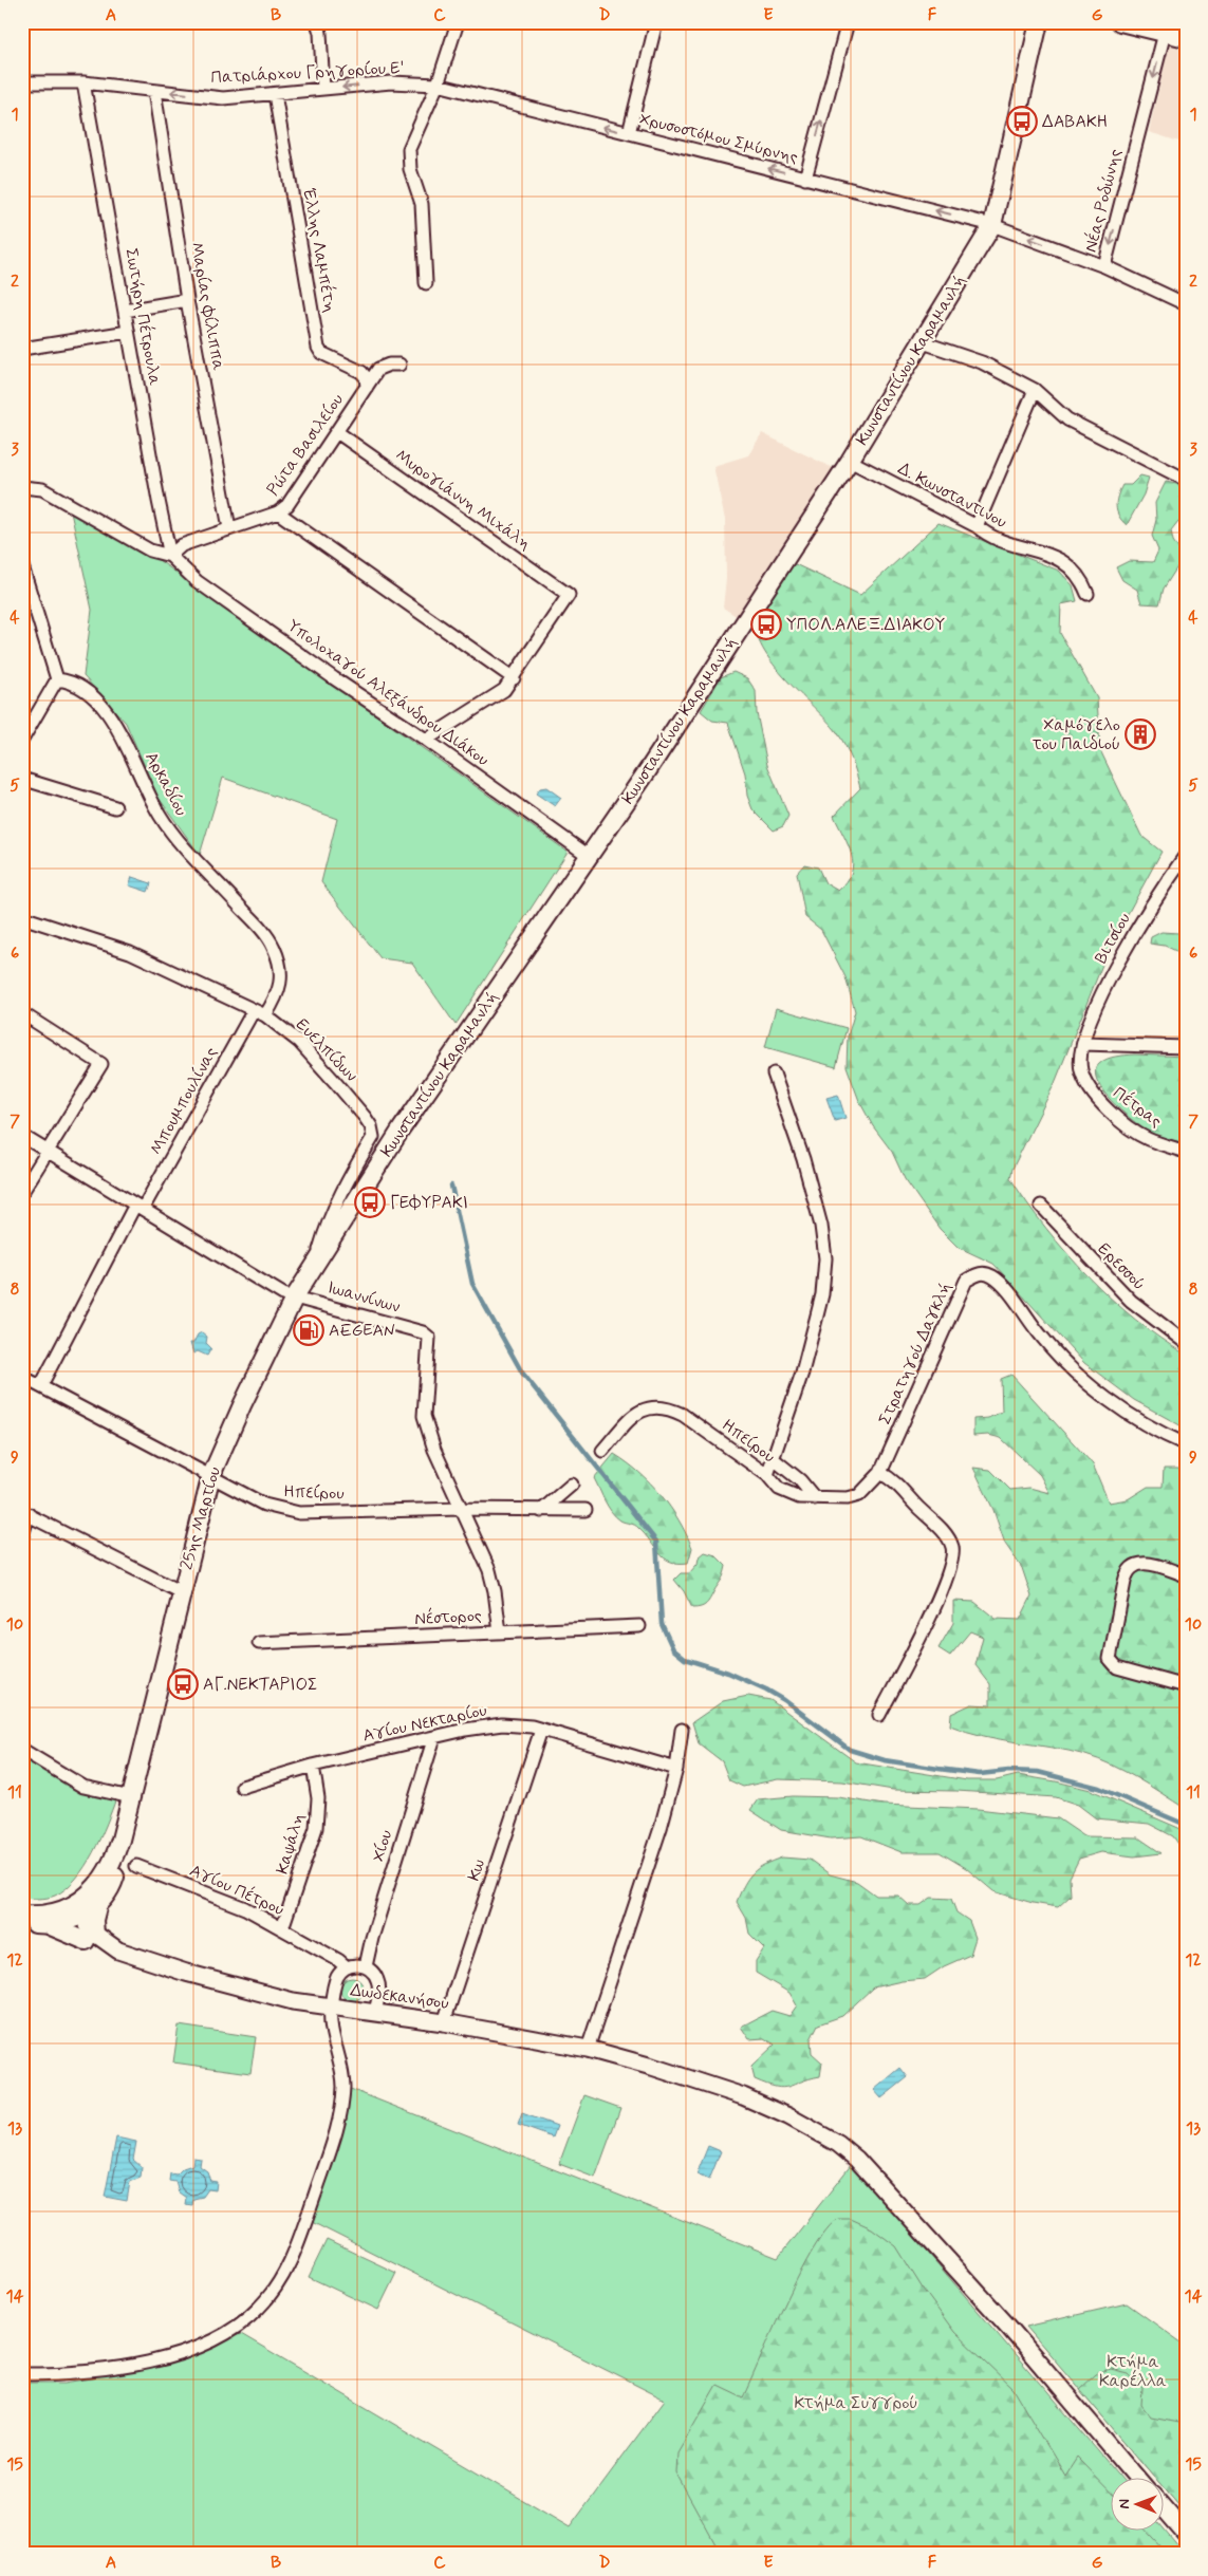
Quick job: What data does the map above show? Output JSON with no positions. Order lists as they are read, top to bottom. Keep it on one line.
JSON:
{"streets":{"main road":["Κωνσταντίνου Καραμανλή","25ης Μαρτίου"],"street":["Πατριάρχου Γρηγορίου Ε'","Χρυσοστόμου Σμύρνης","Νέας Ροδώνης","Έλλης Λαμπέτη","Μαρίας Φίλιππα","Σωτήρη Πέτρουλα","Ρώτα Βασιλείου","Δ. Κωνσταντινου","Μυρογιάννη Μιχάλη","Υπολοχαγού Αλεξάνδρου Διάκου","Αρκαδίου","Βιτσίου","Ευελπίδων","Μπουμπουλίνας","Πέτρας","Ερεσσού","Ιωαννίνων","Στρατηγού Δαγκλή","Ηπείρου","Νέστορος","Αγίου Νεκταρίου","Καψάλη","Χίου","Κω","Αγίου Πέτρου","Δωδεκανήσου"]},"crossings":[["Πατριάρχου Γρηγορίου Ε'","Χρυσοστόμου Σμύρνης"],["Πατριάρχου Γρηγορίου Ε'","Έλλης Λαμπέτη"],["Πατριάρχου Γρηγορίου Ε'","Μαρίας Φίλιππα"],["Πατριάρχου Γρηγορίου Ε'","Σωτήρη Πέτρουλα"],["Χρυσοστόμου Σμύρνης","Νέας Ροδώνης"],["Χρυσοστόμου Σμύρνης","Κωνσταντίνου Καραμανλή"],["Έλλης Λαμπέτη","Ρώτα Βασιλείου"],["Μαρίας Φίλιππα","Ρώτα Βασιλείου"],["Σωτήρη Πέτρουλα","Ρώτα Βασιλείου"],["Σωτήρη Πέτρουλα","Υπολοχαγού Αλεξάνδρου Διάκου"],["Κωνσταντίνου Καραμανλή","Δ. Κωνσταντινου"],["Κωνσταντίνου Καραμανλή","Υπολοχαγού Αλεξάνδρου Διάκου"],["Κωνσταντίνου Καραμανλή","25ης Μαρτίου"],["Ρώτα Βασιλείου","Μυρογιάννη Μιχάλη"],["Ρώτα Βασιλείου","Υπολοχαγού Αλεξάνδρου Διάκου"],["Αρκαδίου","Ευελπίδων"],["Αρκαδίου","Μπουμπουλίνας"],["Βιτσίου","Πέτρας"],["Ευελπίδων","Μπουμπουλίνας"],["Ευελπίδων","25ης Μαρτίου"],["Μπουμπουλίνας","Ιωαννίνων"],["Μπουμπουλίνας","Ηπείρου"],["Ιωαννίνων","Ηπείρου"],["Ιωαννίνων","25ης Μαρτίου"],["Ιωαννίνων","Νέστορος"],["Στρατηγού Δαγκλή","Ηπείρου"],["Ηπείρου","25ης Μαρτίου"],["25ης Μαρτίου","Δωδεκανήσου"],["Αγίου Νεκταρίου","Καψάλη"],["Αγίου Νεκταρίου","Χίου"],["Αγίου Νεκταρίου","Κω"],["Καψάλη","Αγίου Πέτρου"],["Κω","Δωδεκανήσου"]],"one_way":["Πατριάρχου Γρηγορίου Ε'","Χρυσοστόμου Σμύρνης","Νέας Ροδώνης"],"parks":["Κτήμα Καρέλλα","Κτήμα Συγγρού"],"places":{"bus stop":["ΔΑΒΑΚΗ","ΥΠΟΛ.ΑΛΕΞ.ΔΙΑΚΟΥ","ΓΕΦΥΡΑΚΙ","ΑΓ.ΝΕΚΤΑΡΙΟΣ"],"building":["Χαμόγελο του Παιδιού"],"fuel station":["AEGEAN"]},"north":"left","grid":{"columns":["A","B","C","D","E","F","G"],"rows":["1","2","3","4","5","6","7","8","9","10","11","12","13","14","15"]}}
